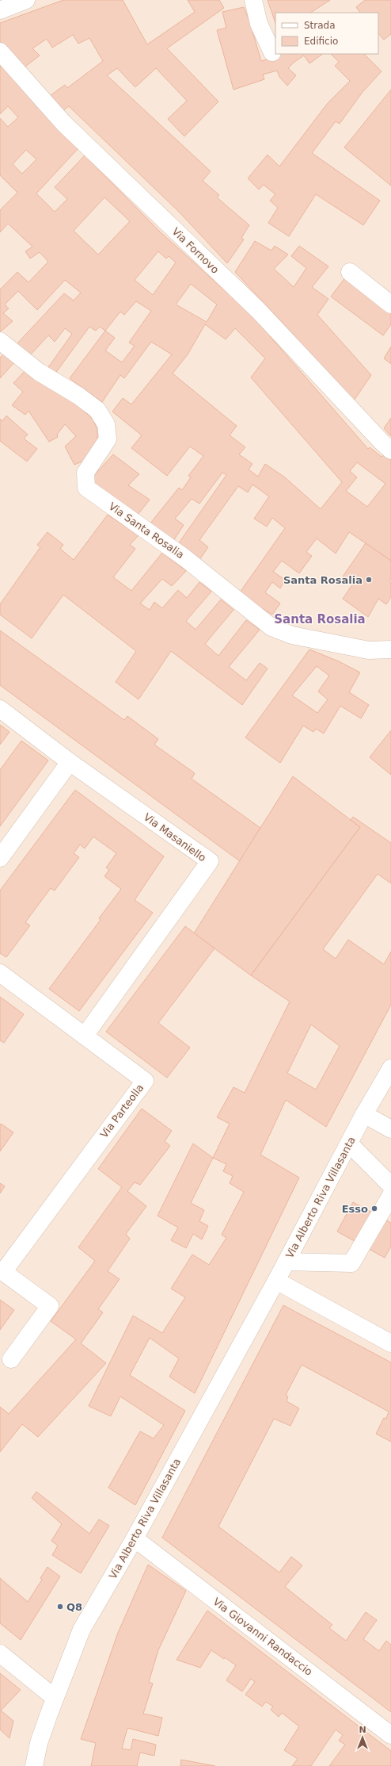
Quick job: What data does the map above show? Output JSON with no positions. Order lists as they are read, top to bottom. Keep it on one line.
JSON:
{"streets":{"street":["Via Fornovo","Via Santa Rosalia","Via Masaniello","Via Parteolla","Via Alberto Riva Villasanta","Via Giovanni Randaccio"]},"crossings":[["Via Masaniello","Via Parteolla"],["Via Alberto Riva Villasanta","Via Giovanni Randaccio"]],"districts":["Santa Rosalia"],"places":["Santa Rosalia","Esso","Q8"],"legend":["Strada","Edificio"],"north":"top"}
